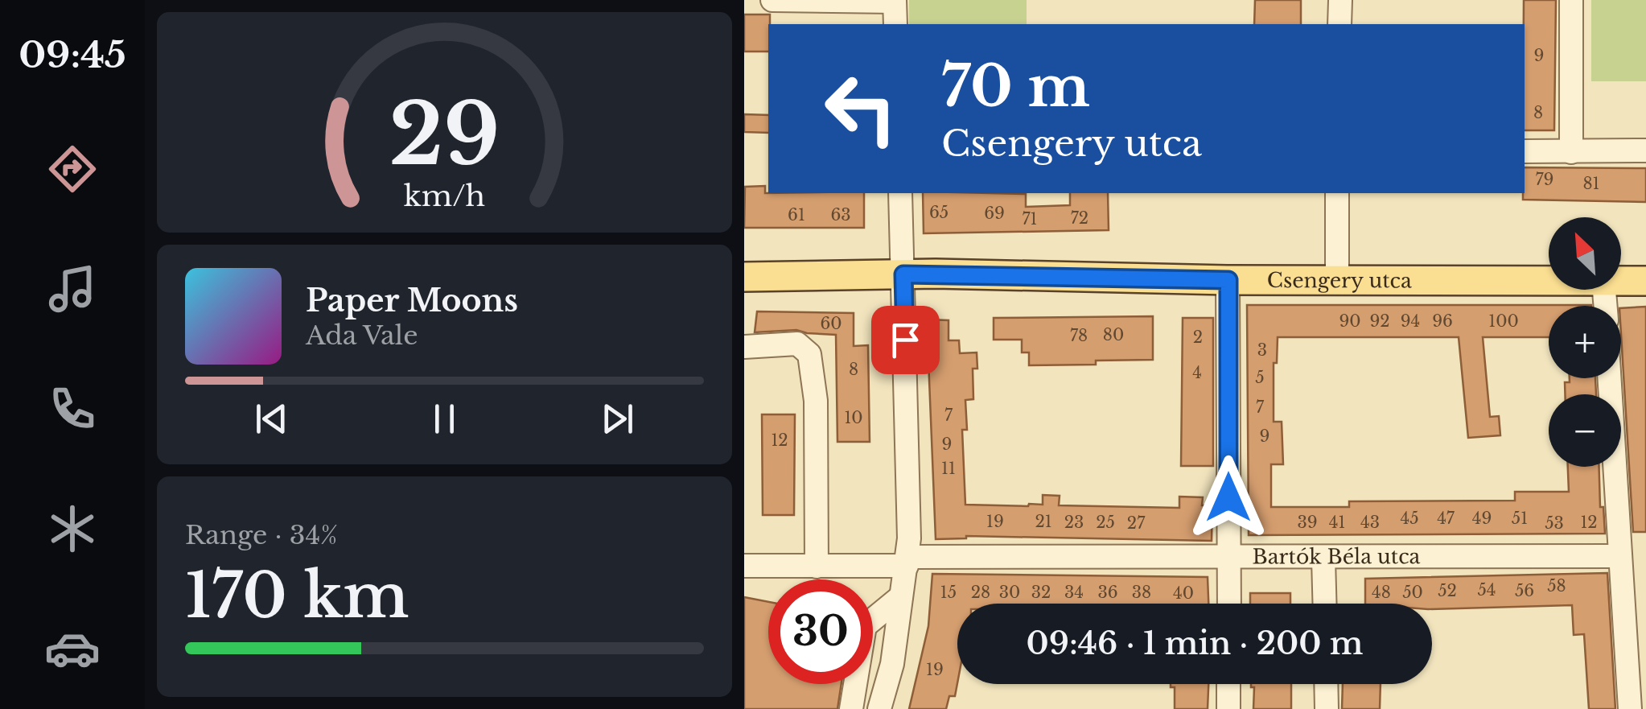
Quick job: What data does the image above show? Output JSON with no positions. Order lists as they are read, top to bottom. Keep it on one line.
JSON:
{"streets":{"main road":["Csengery utca"],"street":["Bartók Béla utca"]},"house_numbers":["9","8","79","81","65","69","61","63","72","71","90","92","94","96","100","60","80","78","2","3","8","4","5","7","7","10","9","12","9","11","45","47","49","51","19","21","23","25","39","41","43","12","27","53","58","54","52","56","15","28","30","32","34","36","38","48","50","40","19"],"north":"top left","page":{"tabs":"09:45","turn":["70 m","Csengery utca"],"map_buttons":["+","−"],"song":["Paper Moons","Ada Vale"],"tile":["Range · 34%","170 km"],"limit":"30","trip":"09:46 · 1 min · 200 m","gauge":["29","km/h"]}}
